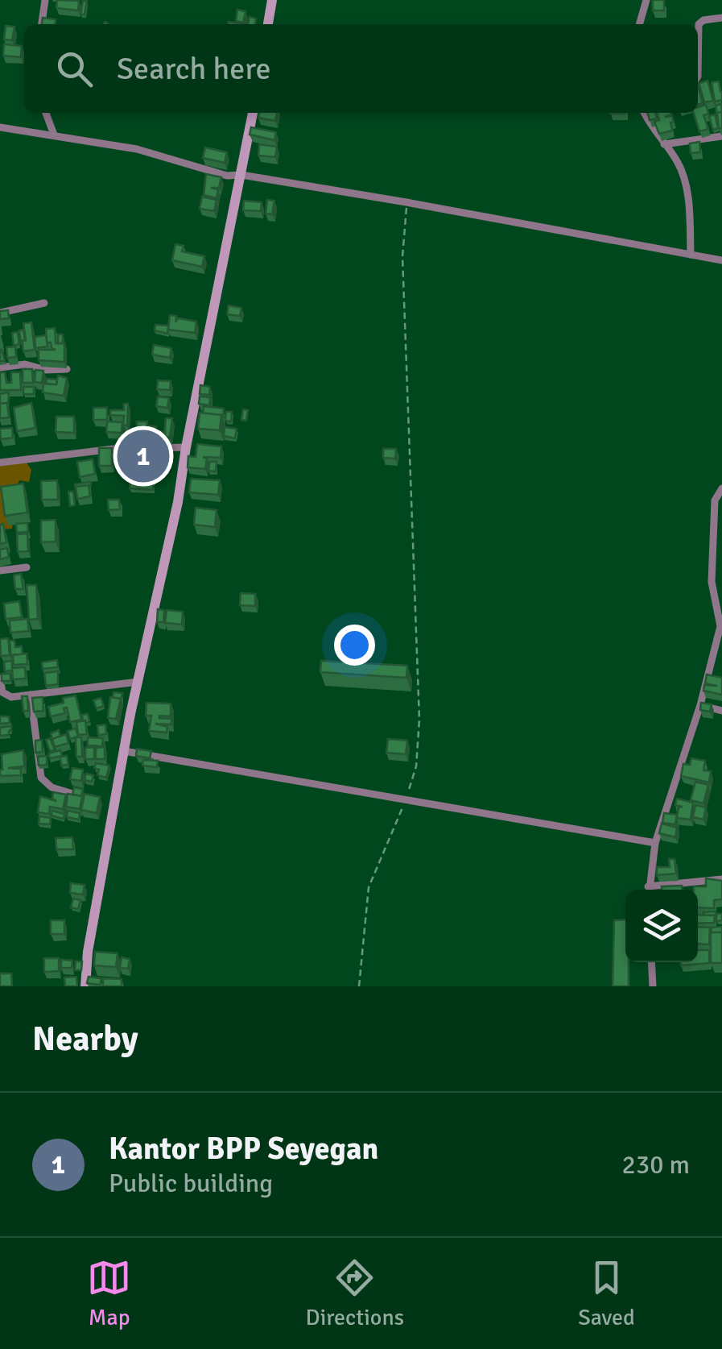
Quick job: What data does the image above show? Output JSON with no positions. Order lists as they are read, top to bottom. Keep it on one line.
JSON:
{"page":{"search":"Search here","pins":"1","heading":"Nearby","list":[{"mark":"1","name":"Kantor BPP Seyegan","note":"Public building","value":"230 m"}],"nav":["Map","Directions","Saved"]}}
